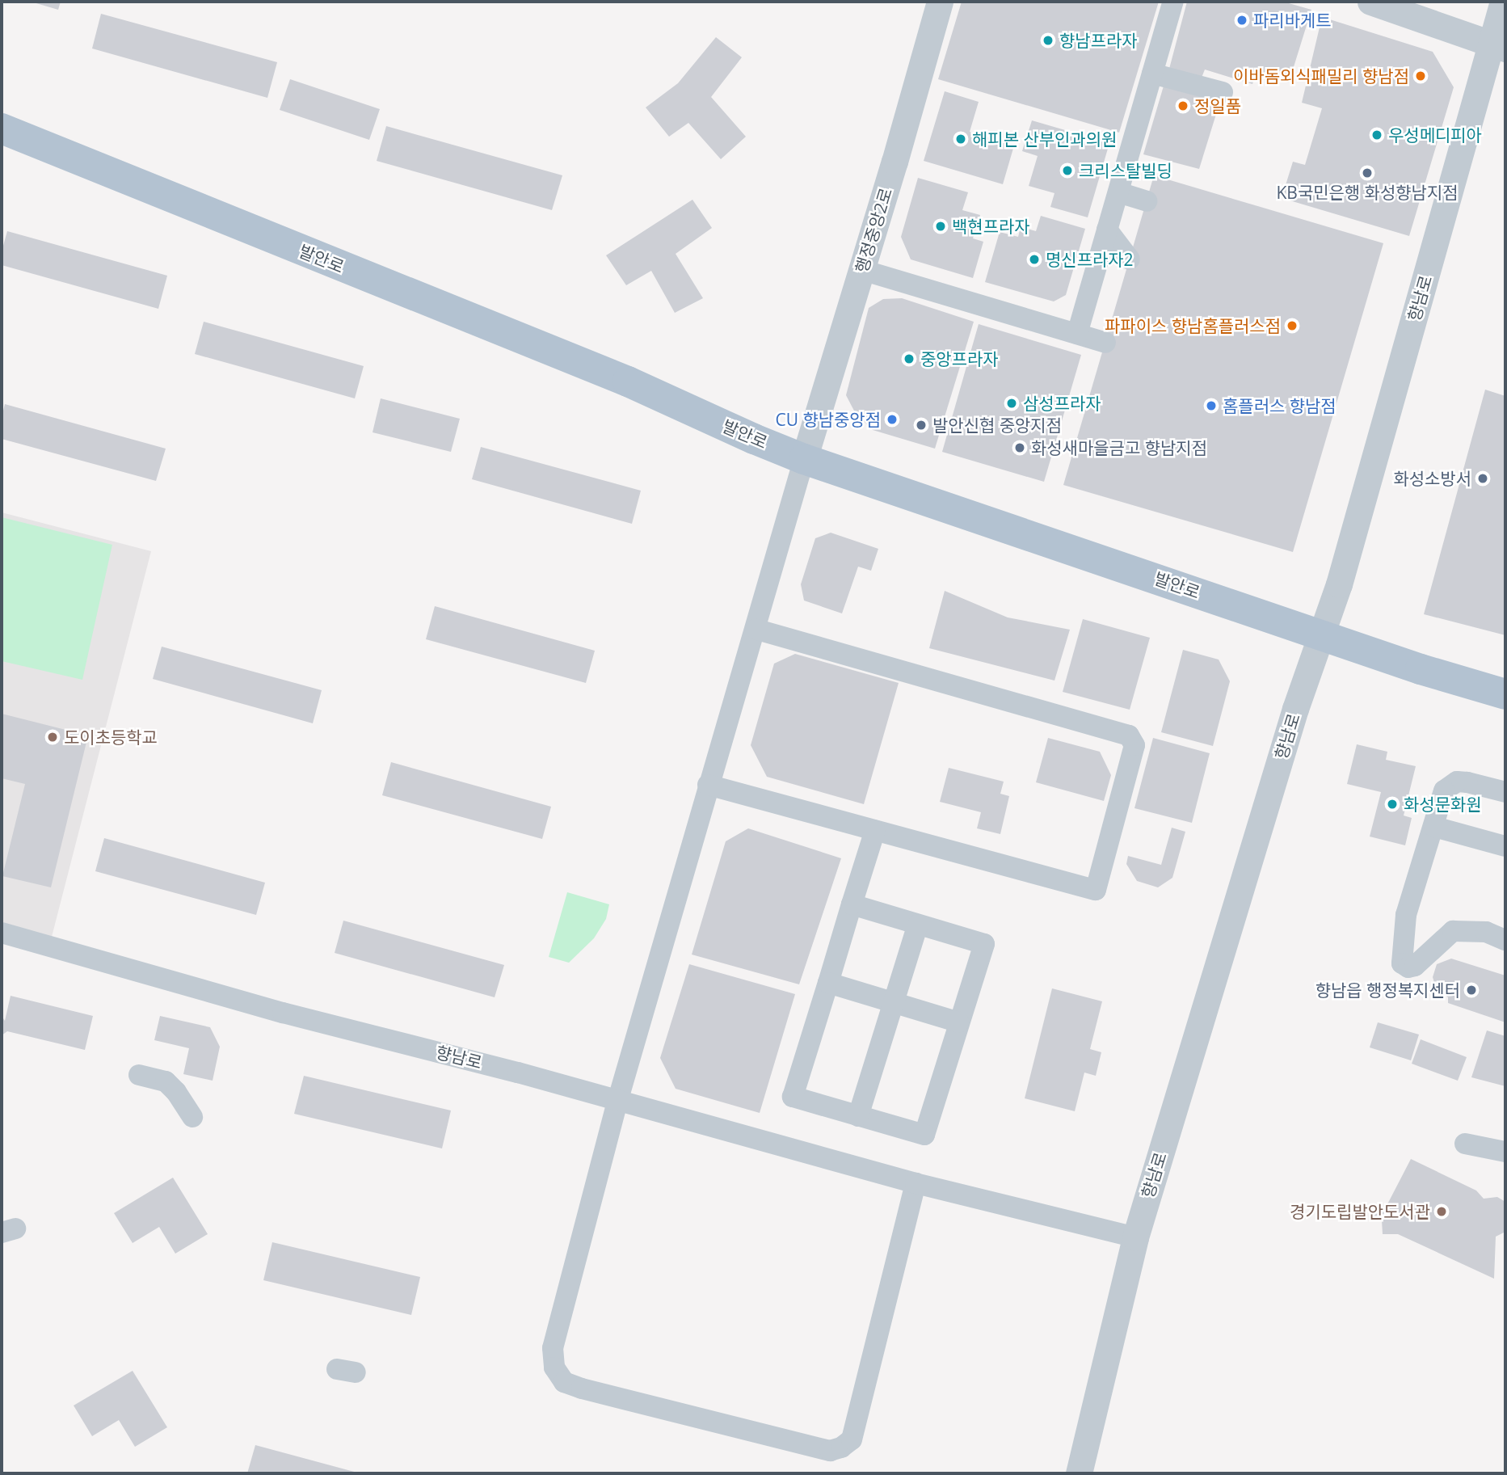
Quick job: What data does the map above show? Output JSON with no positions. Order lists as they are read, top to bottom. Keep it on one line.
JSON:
{"streets":{"main road":["발안로"],"street":["행정중앙2로","향남로"]},"crossings":[["행정중앙2로","발안로"],["발안로","향남로"]],"places":["파리바게트","향남프라자","이바돔외식패밀리 향남점","정일품","우성메디피아","해피본 산부인과의원","크리스탈빌딩","KB국민은행 화성향남지점","백현프라자","명신프라자2","파파이스 향남홈플러스점","중앙프라자","삼성프라자","홈플러스 향남점","CU 향남중앙점","발안신협 중앙지점","화성새마을금고 향남지점","화성소방서","도이초등학교","화성문화원","향남읍 행정복지센터","경기도립발안도서관"]}
